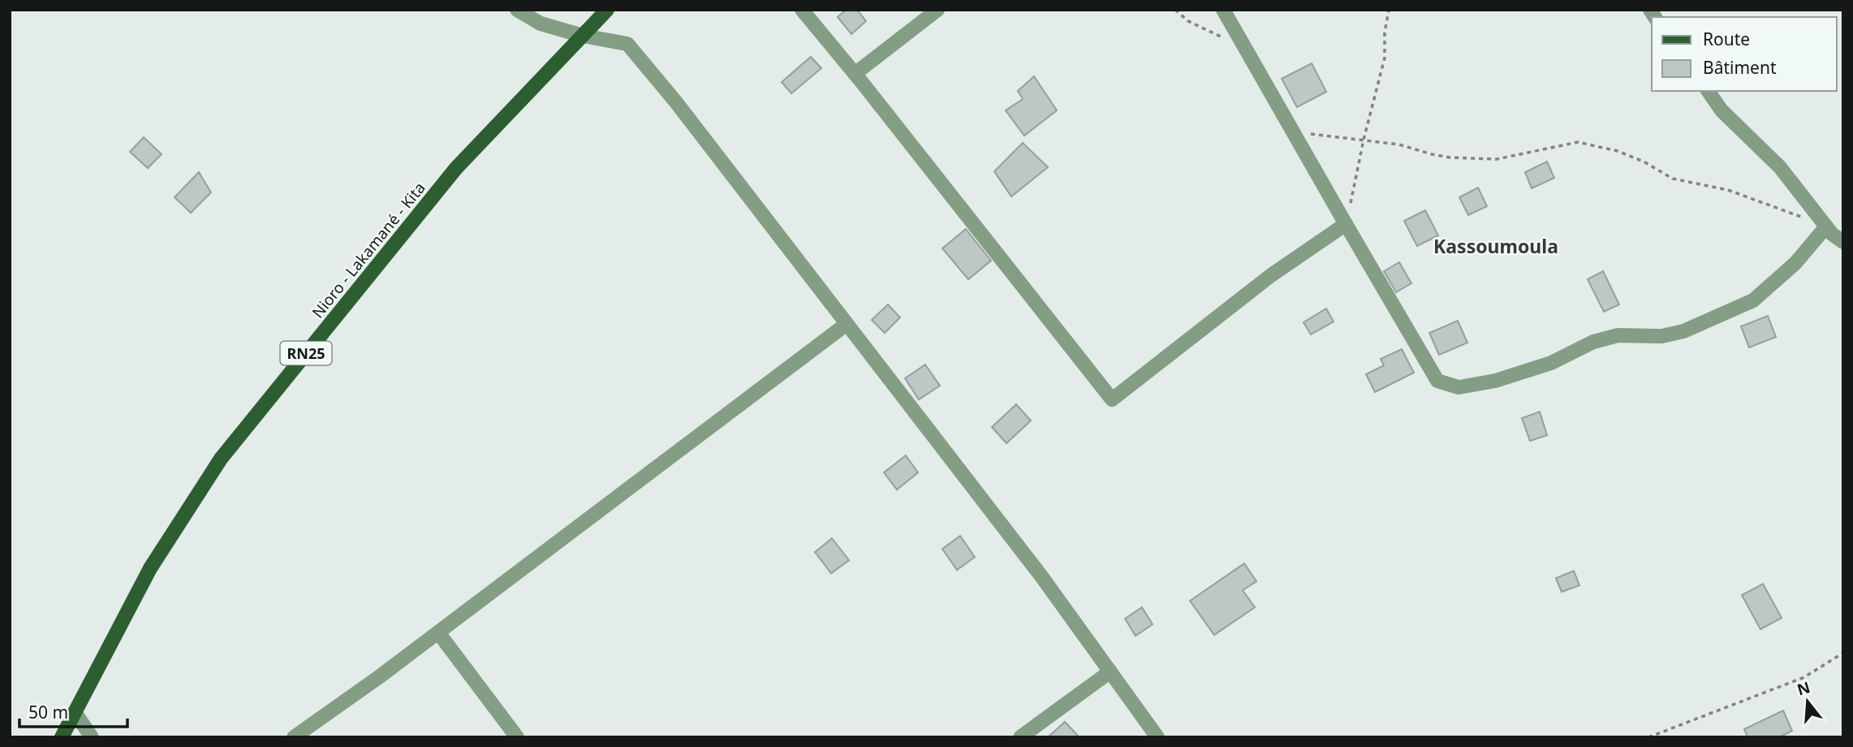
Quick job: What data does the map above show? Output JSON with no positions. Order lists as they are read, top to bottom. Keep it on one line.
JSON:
{"streets":{"main road":["Nioro - Lakamané - Kita","RN25"]},"districts":["Kassoumoula"],"legend":["Route","Bâtiment"],"scale_bar":"50 m","north":"top"}
